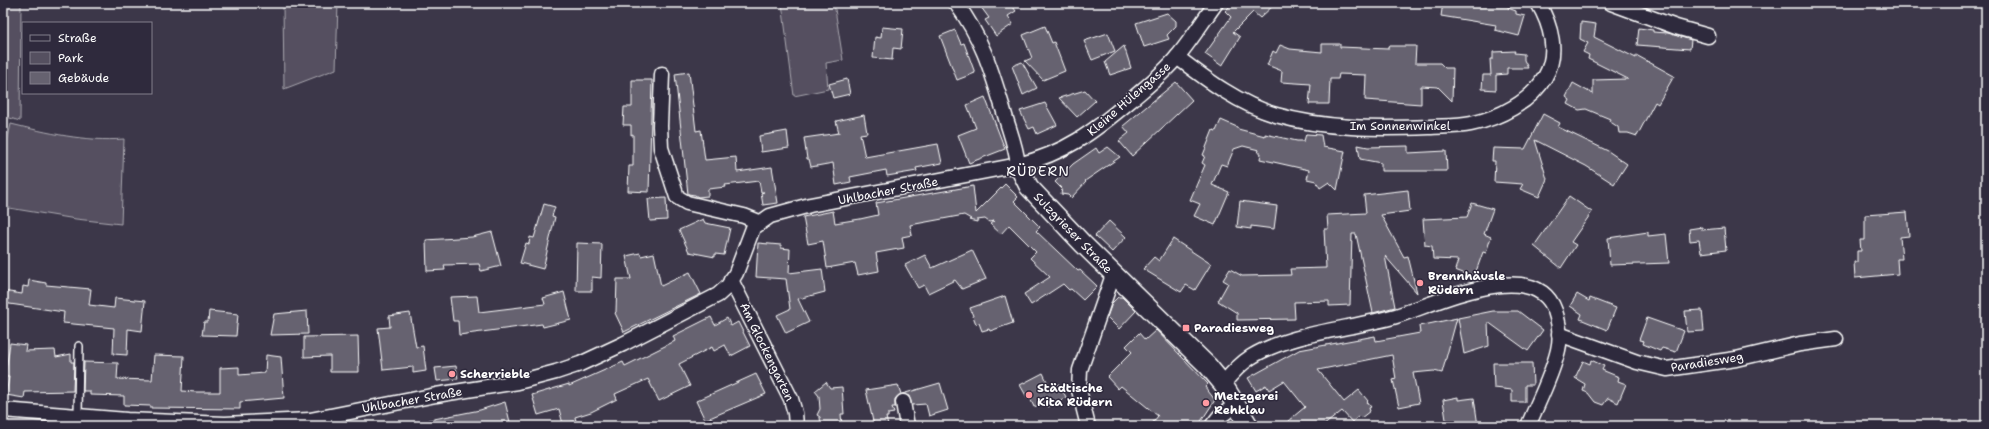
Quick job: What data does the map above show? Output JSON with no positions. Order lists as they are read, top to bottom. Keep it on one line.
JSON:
{"streets":{"street":["Kleine Hülengasse","Im Sonnenwinkel","Uhlbacher Straße","Sulzgrieser Straße","Am Glockengarten","Paradiesweg"]},"crossings":[["Kleine Hülengasse","Im Sonnenwinkel"],["Kleine Hülengasse","Uhlbacher Straße"],["Kleine Hülengasse","Sulzgrieser Straße"],["Uhlbacher Straße","Sulzgrieser Straße"],["Uhlbacher Straße","Am Glockengarten"]],"districts":["RÜDERN"],"places":{"other":["Brennhäusle Rüdern","Scherrieble","Städtische Kita Rüdern","Metzgerei Rehklau"],"transit":["Paradiesweg"]},"legend":["Straße","Park","Gebäude"]}
